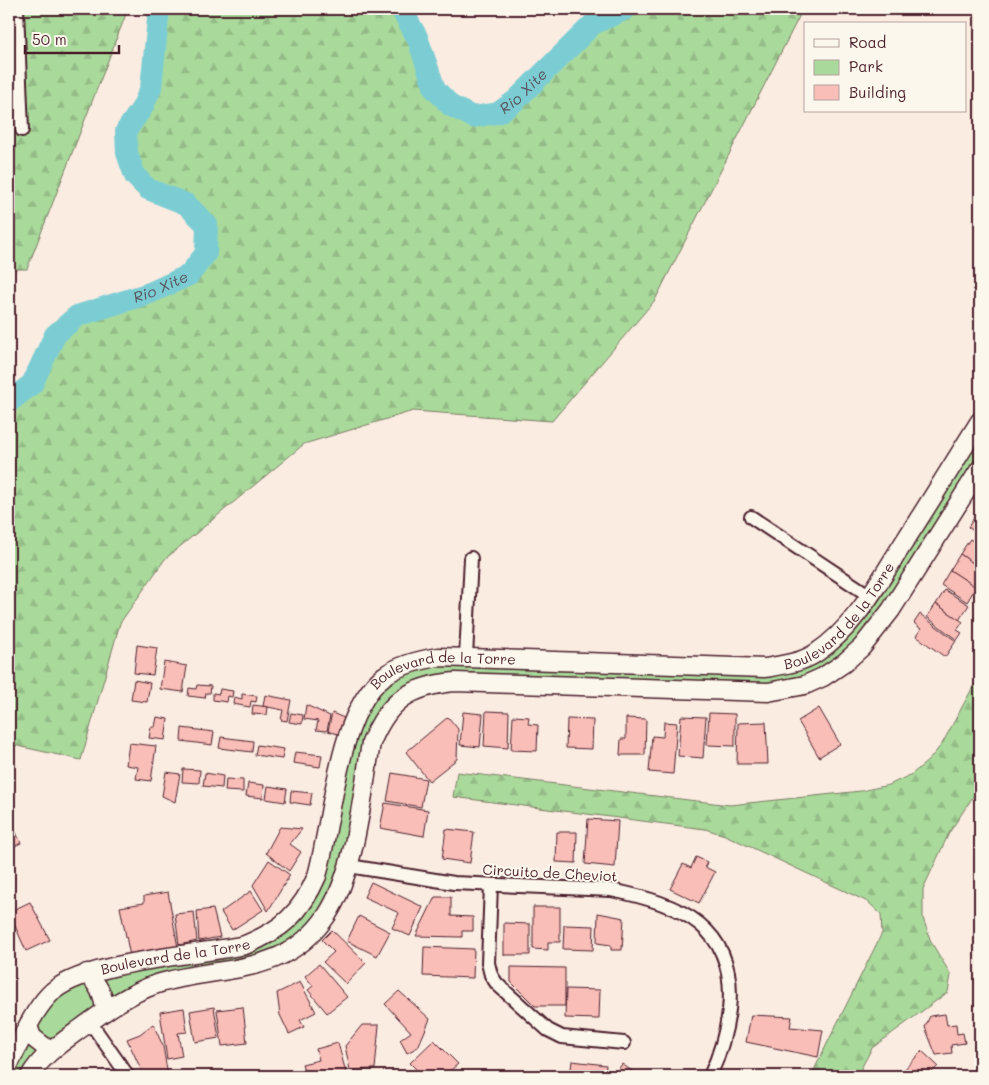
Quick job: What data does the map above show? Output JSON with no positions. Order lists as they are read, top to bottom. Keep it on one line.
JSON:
{"streets":{"street":["Boulevard de la Torre","Circuito de Cheviot"]},"crossings":[["Boulevard de la Torre","Circuito de Cheviot"]],"water":["Rio Xite"],"legend":["Road","Park","Building"],"scale_bar":"50 m"}
